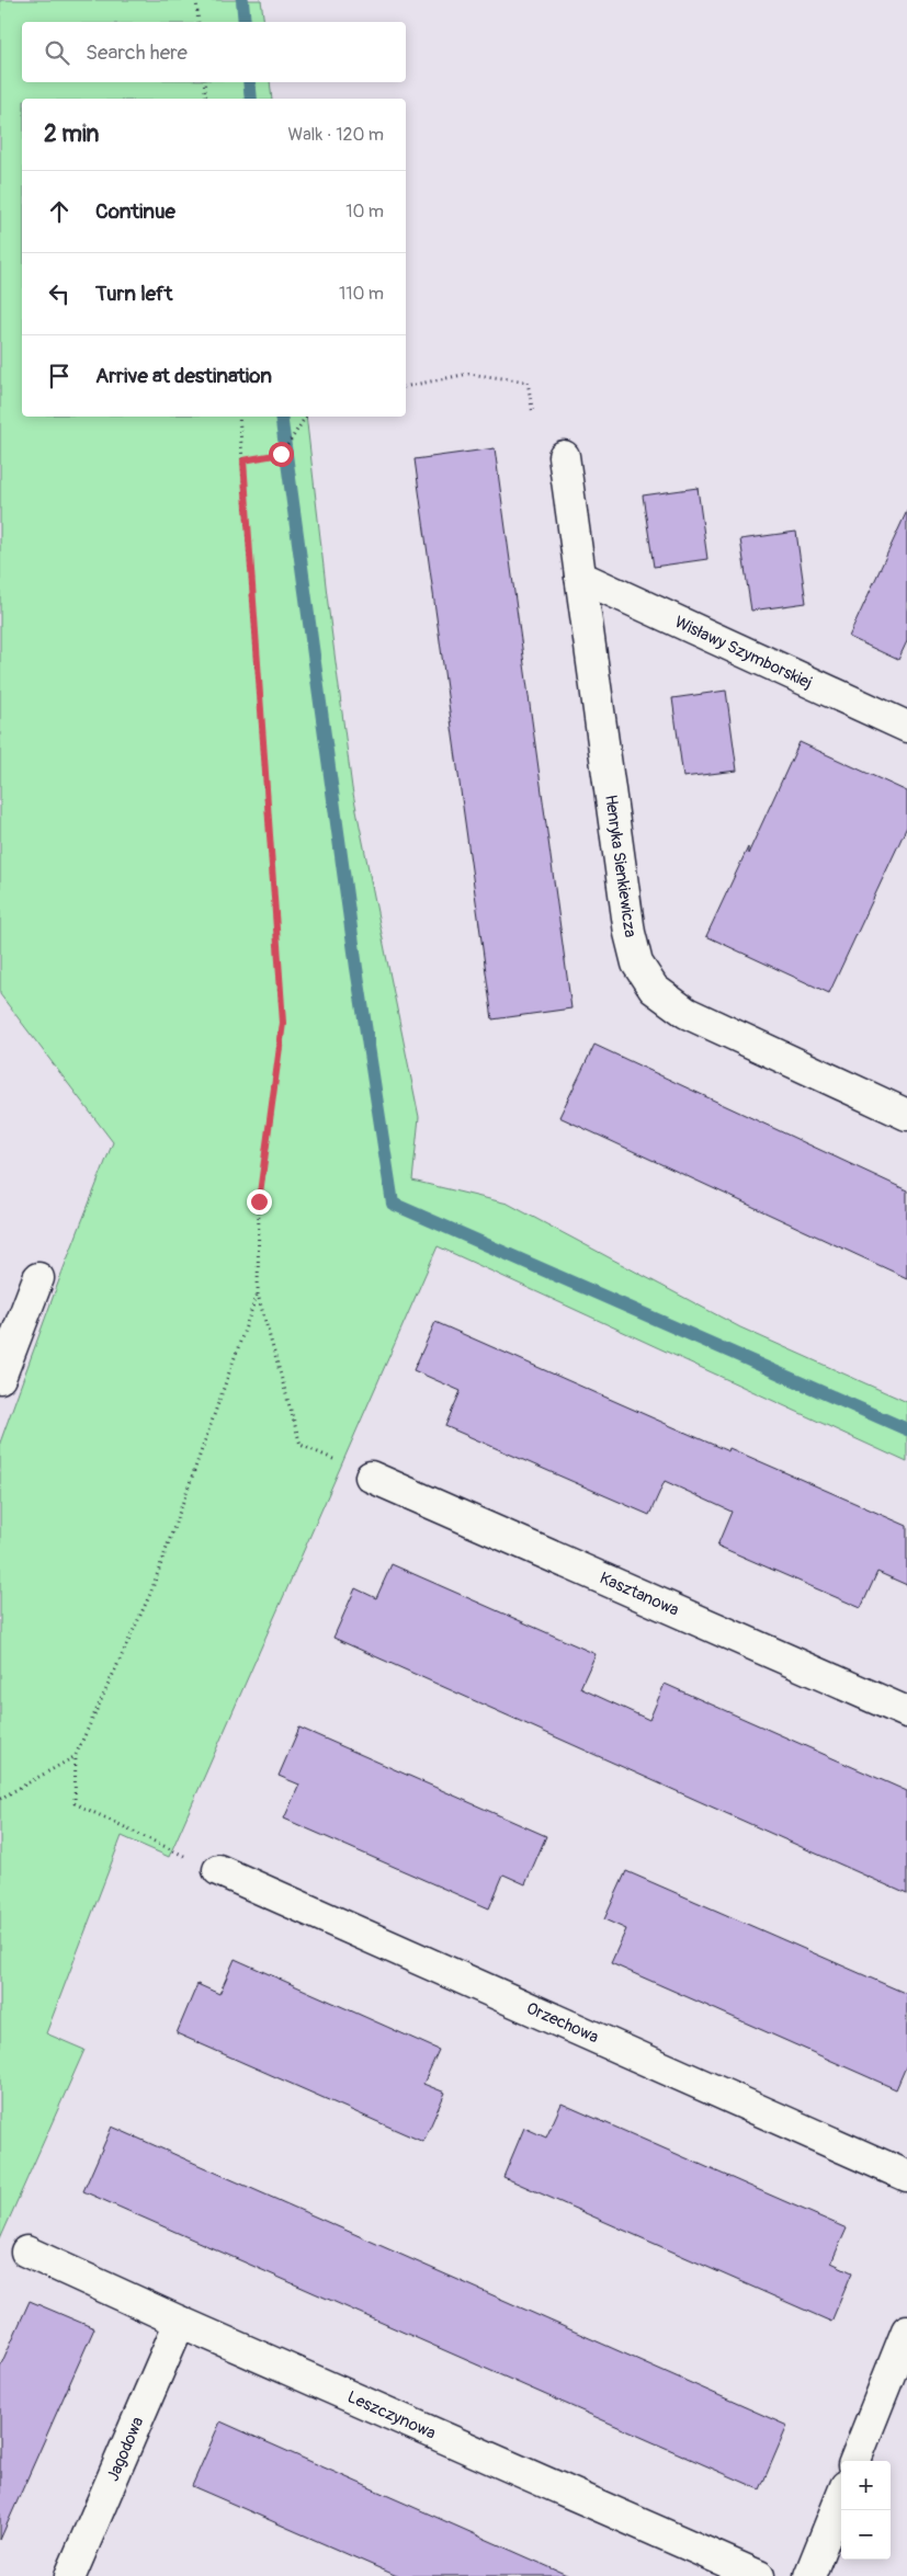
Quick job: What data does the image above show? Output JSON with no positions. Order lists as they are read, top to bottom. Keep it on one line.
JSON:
{"streets":{"street":["Wisławy Szymborskiej","Henryka Sienkiewicza","Kasztanowa","Orzechowa","Leszczynowa","Jagodowa"]},"crossings":[["Wisławy Szymborskiej","Henryka Sienkiewicza"],["Leszczynowa","Jagodowa"]],"page":{"search":"Search here","heading":["2 min","Walk · 120 m"],"list":[["Continue","10 m"],["Turn left","110 m"],"Arrive at destination"],"map_buttons":["+","−"]}}
